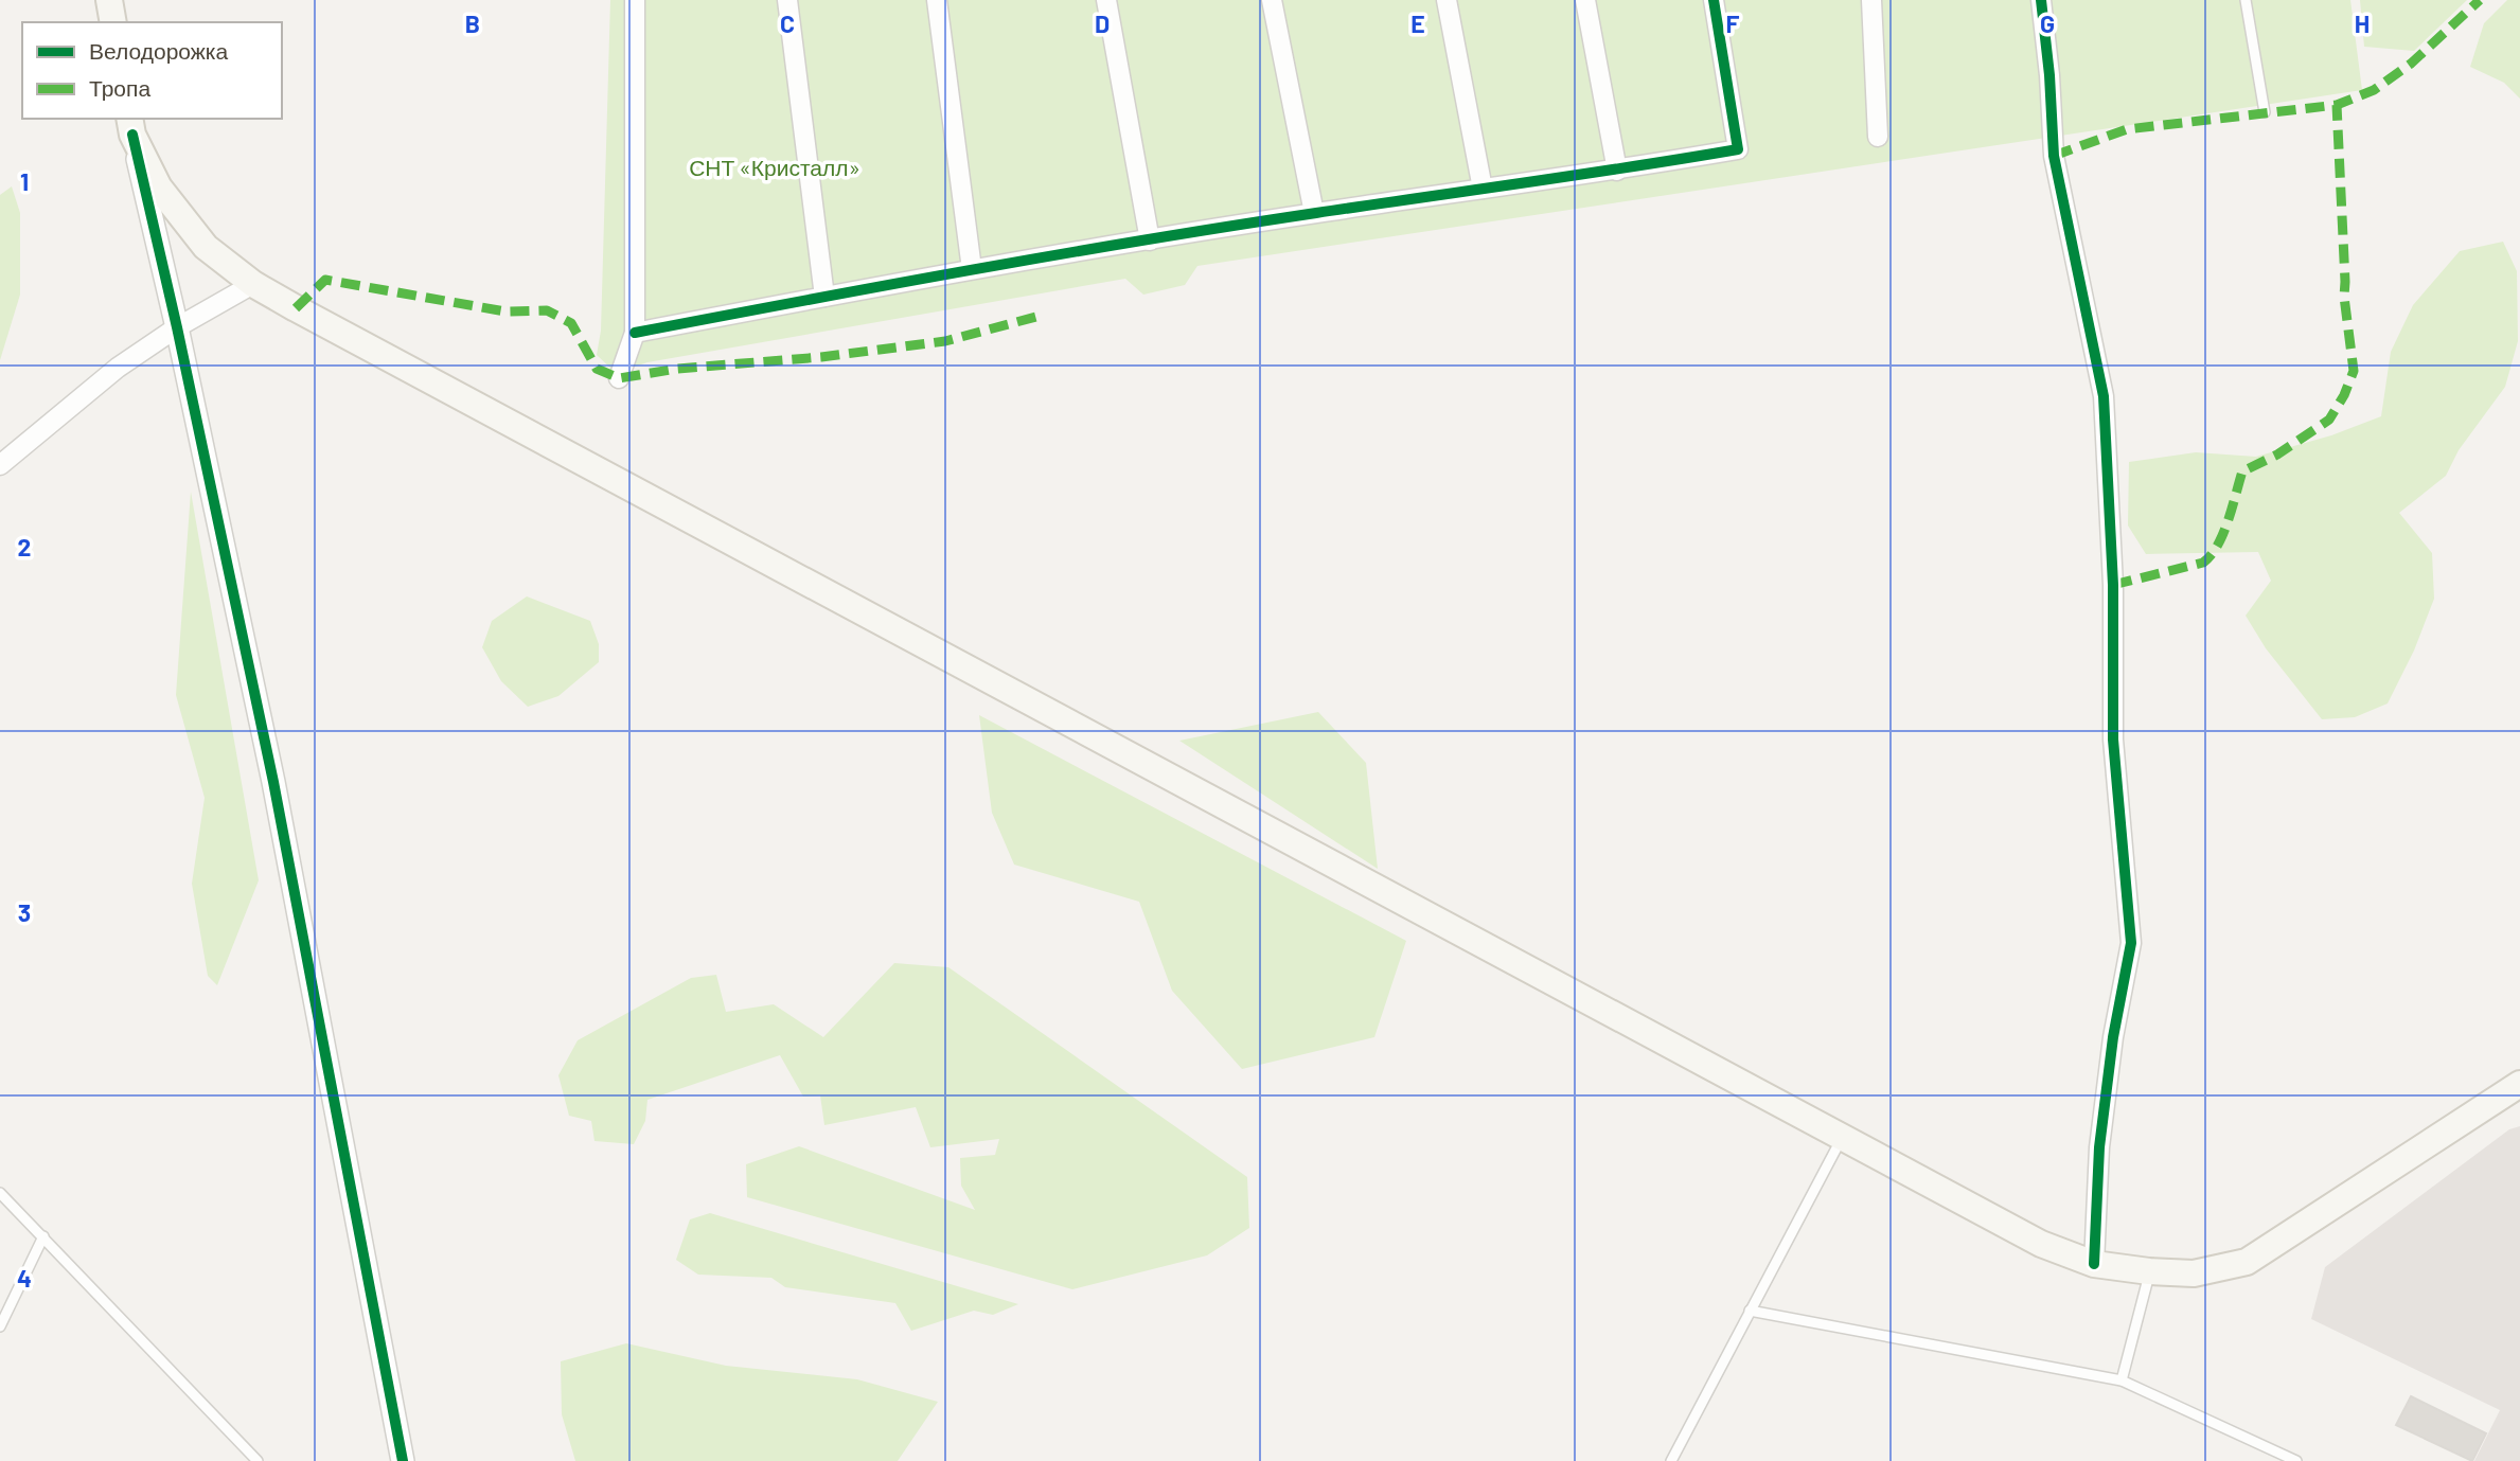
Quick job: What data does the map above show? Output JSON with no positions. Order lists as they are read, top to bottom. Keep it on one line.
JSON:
{"parks":["СНТ «Кристалл»"],"legend":["Велодорожка","Тропа"],"grid":{"columns":["B","C","D","E","F","G","H"],"rows":["1","2","3","4"]}}
